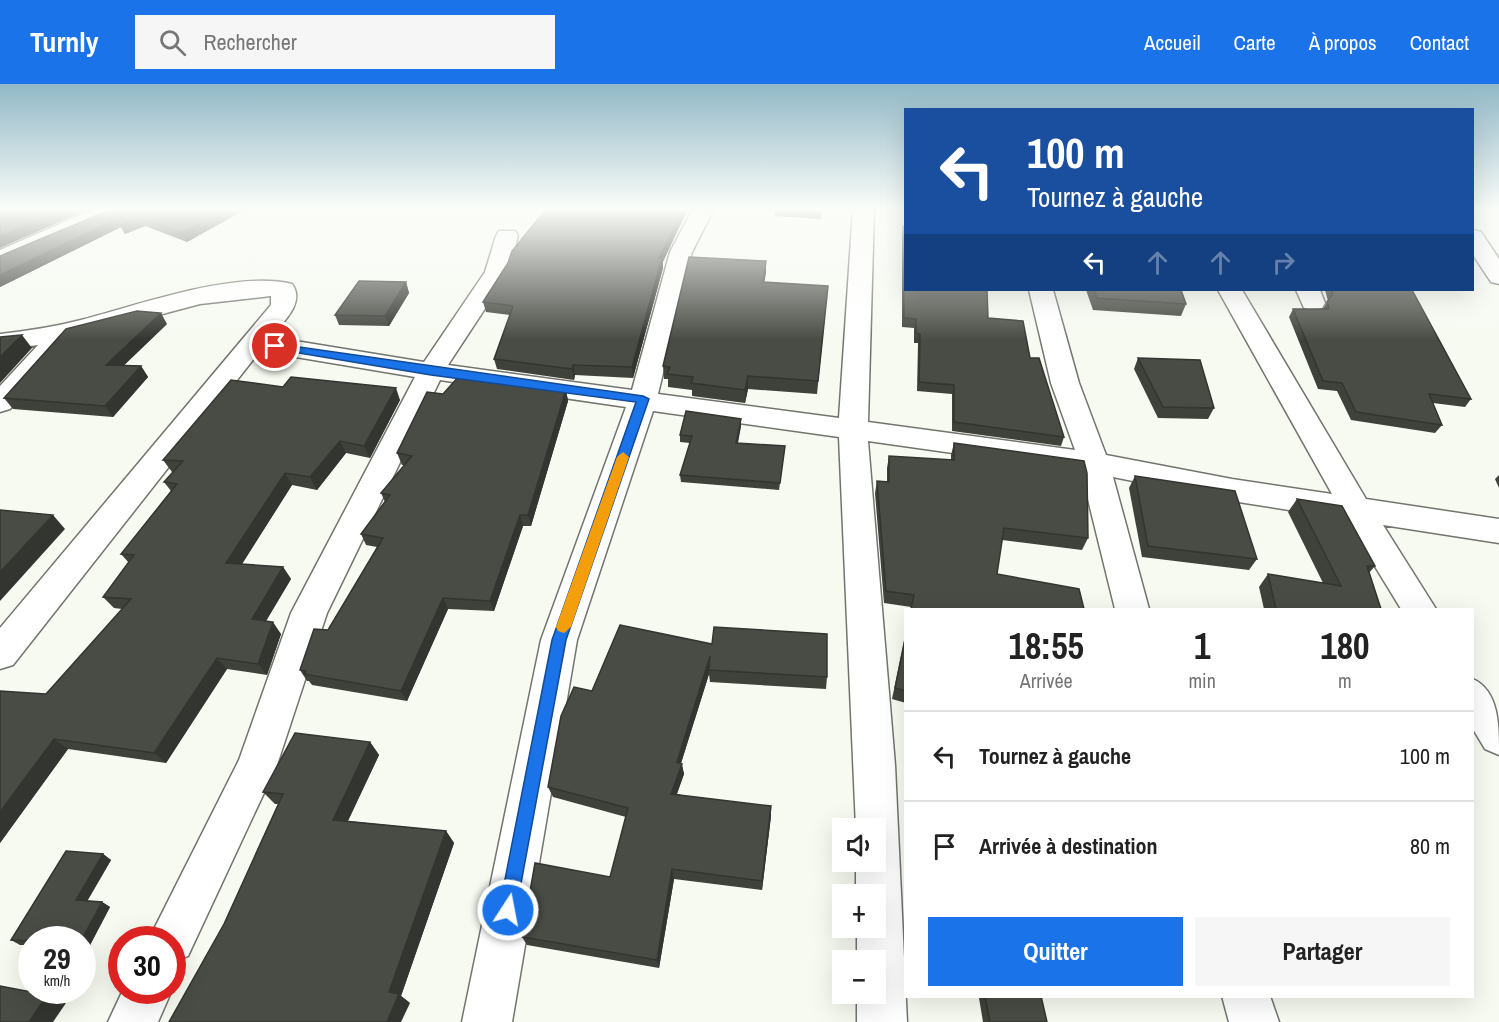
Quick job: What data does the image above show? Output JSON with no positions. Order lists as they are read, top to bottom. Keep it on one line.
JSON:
{"page":{"header":"Turnly","search":"Rechercher","nav":["Accueil","Carte","À propos","Contact"],"turn":["100 m","Tournez à gauche"],"eta":["18:55","Arrivée","1","min","180","m"],"list":[{"name":"Tournez à gauche","value":"100 m"},{"name":"Arrivée à destination","value":"80 m"}],"map_buttons":["+","−"],"buttons":["Quitter","Partager"],"speed":"29 km/h","limit":"30"}}
